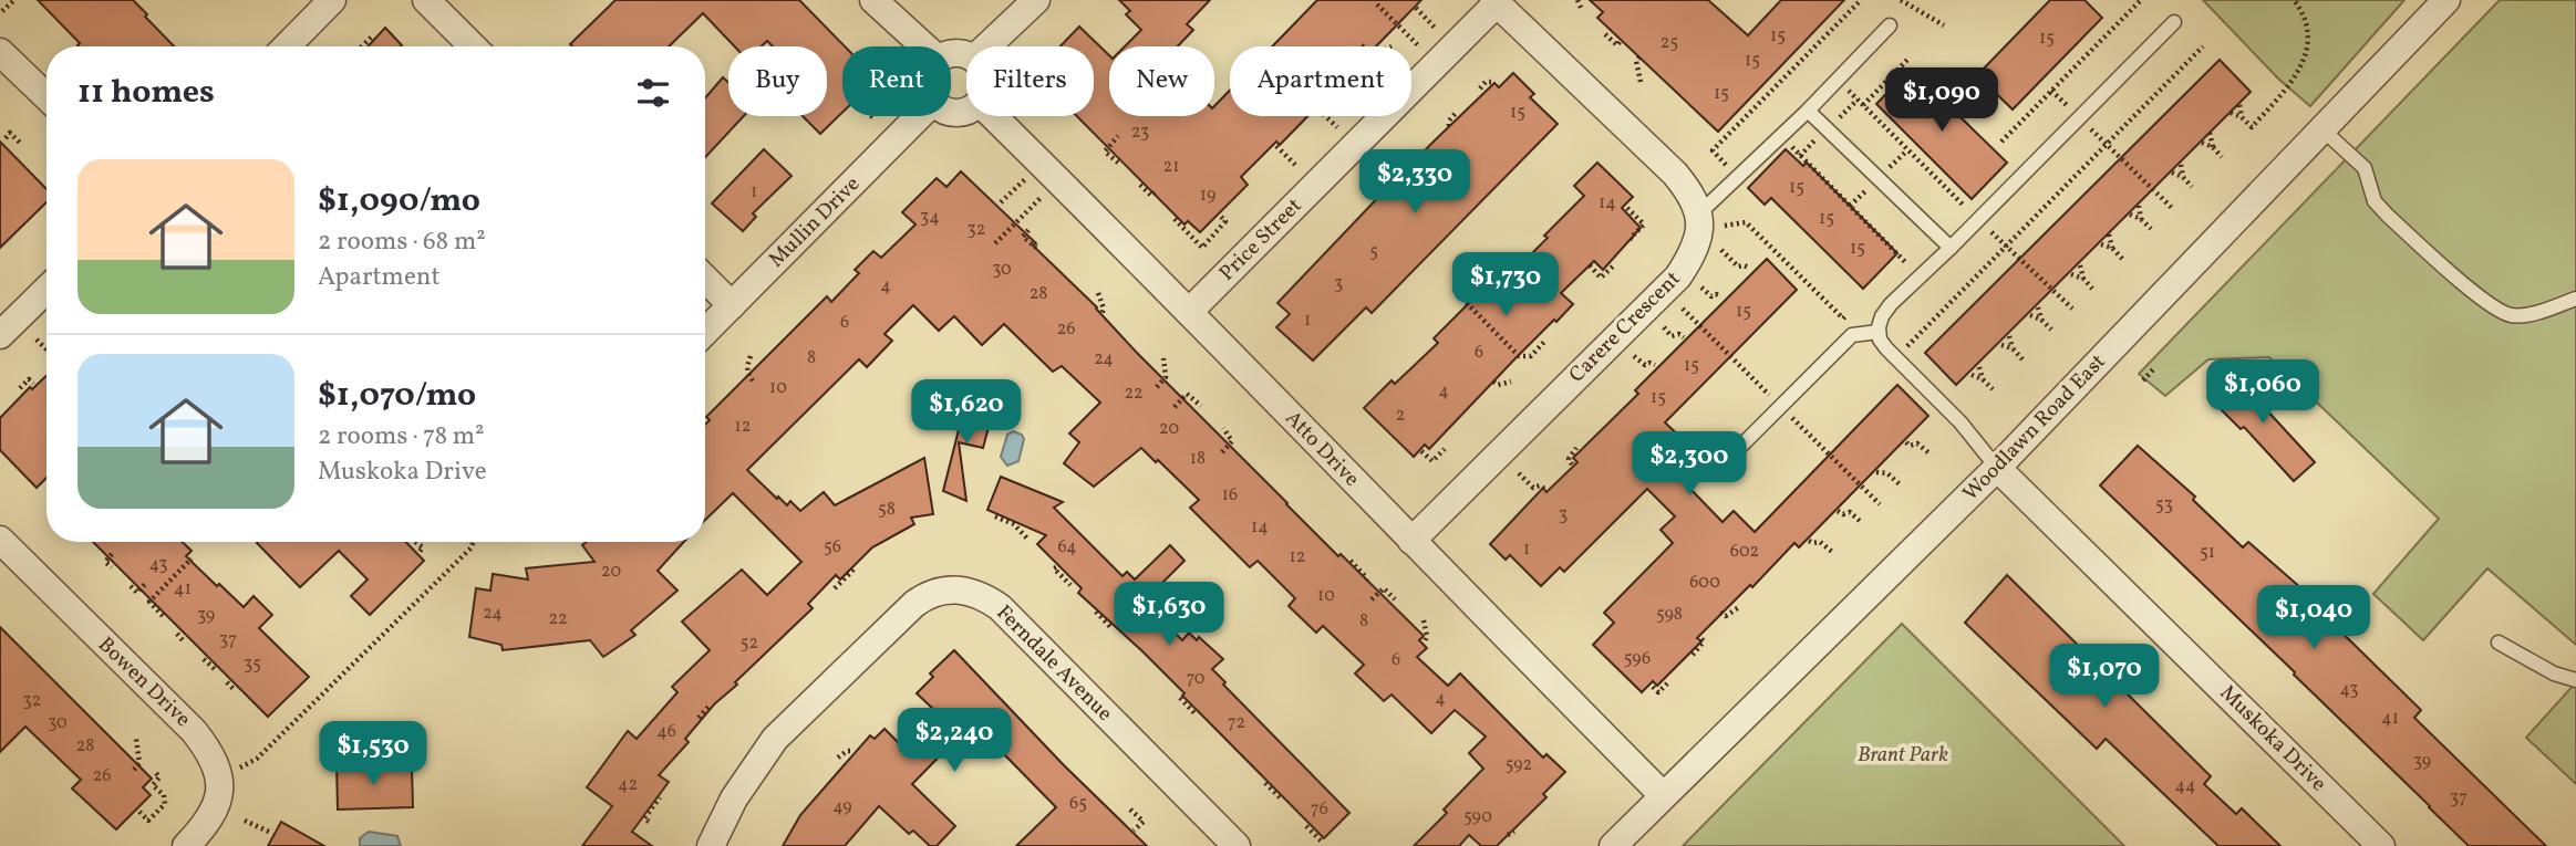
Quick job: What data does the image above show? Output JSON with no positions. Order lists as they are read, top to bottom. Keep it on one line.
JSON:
{"streets":{"street":["Mullin Drive","Price Street","Carere Crescent","Woodlawn Road East","Atto Drive","Ferndale Avenue","Bowen Drive","Muskoka Drive"]},"crossings":[["Price Street","Atto Drive"],["Carere Crescent","Atto Drive"],["Woodlawn Road East","Atto Drive"],["Woodlawn Road East","Muskoka Drive"]],"parks":["Brant Park"],"house_numbers":["15","15","25","15","15","15","23","21","15","1","19","14","34","15","32","15","5","30","3","4","28","15","1","6","26","6","8","24","15","10","4","22","15","2","12","20","18","16","53","58","3","14","56","64","1","602","51","12","43","20","600","41","10","24","598","39","22","8","37","52","596","6","35","70","43","4","32","41","30","72","46","28","39","592","26","42","44","37","65","49","76","590"],"page":{"chip":["Buy","Rent","Filters","New","Apartment"],"heading":"11 homes","price":["$1,090","$2,330","$1,730","$1,060","$1,620","$2,300","$1,630","$1,040","$1,070","$2,240","$1,530"],"list":[{"name":"$1,090/mo","note":"2 rooms · 68 m² · Apartment"},{"name":"$1,070/mo","note":"2 rooms · 78 m² · Muskoka Drive"}]}}
